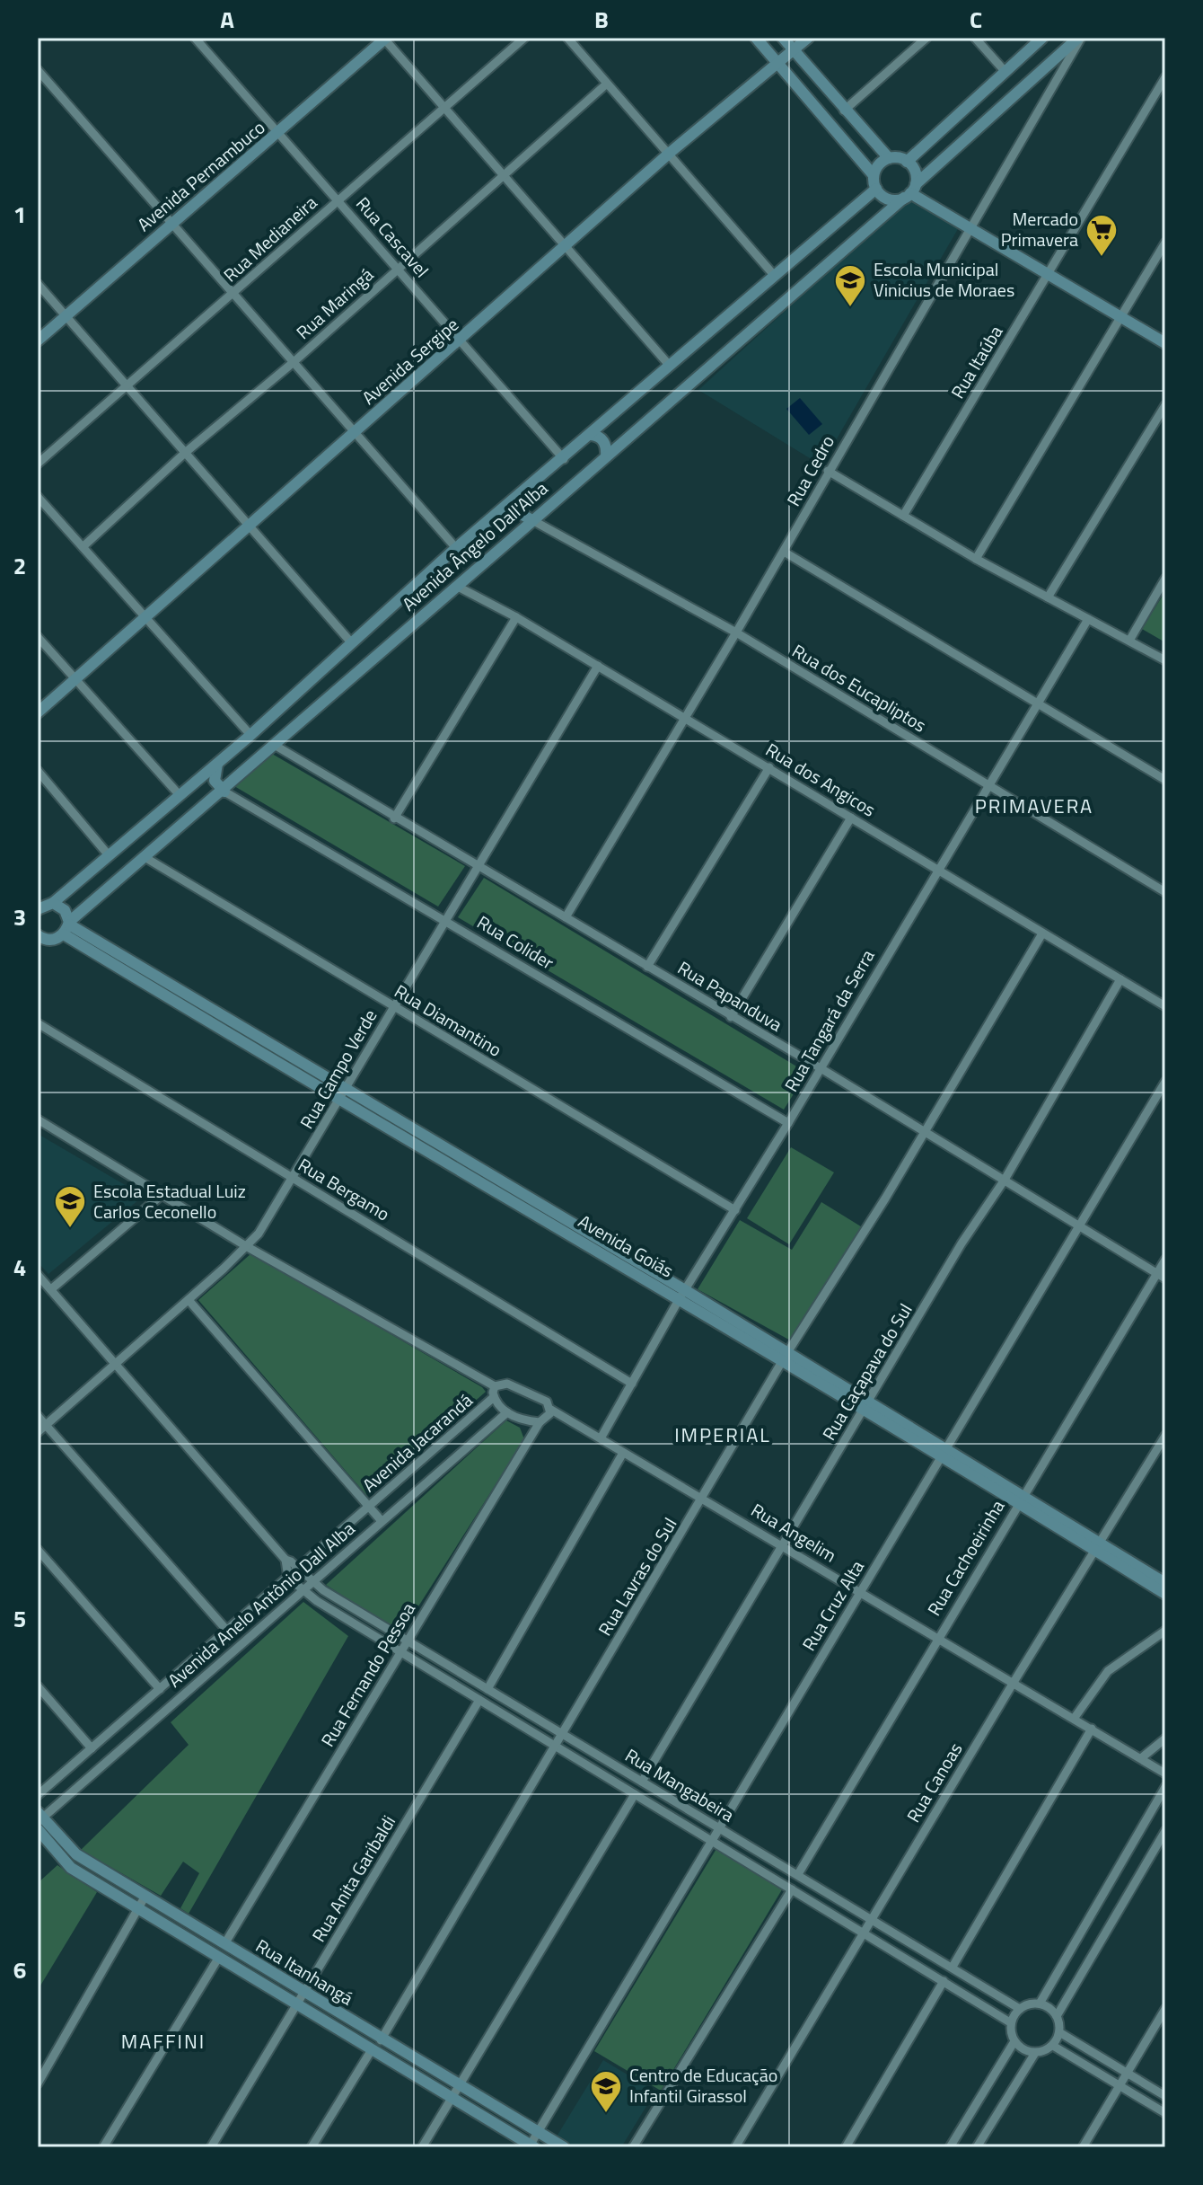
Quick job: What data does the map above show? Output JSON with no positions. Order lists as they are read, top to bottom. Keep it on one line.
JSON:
{"streets":{"street":["Avenida Pernambuco","Rua Cascavel","Rua Medianeira","Rua Maringá","Avenida Sergipe","Rua Itaúba","Rua Cedro","Avenida Ângelo Dall'Alba","Rua dos Eucapliptos","Rua dos Angicos","Rua Colider","Rua Papanduva","Rua Diamantino","Rua Tangará da Serra","Rua Campo Verde","Rua Bergamo","Avenida Goiás","Rua Caçapava do Sul","Avenida Jacarandá","Rua Angelim","Rua Cachoeirinha","Rua Lavras do Sul","Avenida Anelo Antônio Dall Alba","Rua Cruz Alta","Rua Fernando Pessoa","Rua Canoas","Rua Mangabeira","Rua Anita Garibaldi","Rua Itanhangá"]},"crossings":[["Avenida Pernambuco","Rua Cascavel"],["Rua Cascavel","Rua Medianeira"],["Rua Cascavel","Rua Maringá"],["Rua Cascavel","Avenida Sergipe"],["Rua Cascavel","Avenida Ângelo Dall'Alba"],["Rua Cedro","Avenida Ângelo Dall'Alba"],["Rua Cedro","Rua dos Eucapliptos"],["Rua Cedro","Rua dos Angicos"],["Rua Cedro","Rua Papanduva"],["Avenida Ângelo Dall'Alba","Rua dos Eucapliptos"],["Avenida Ângelo Dall'Alba","Rua dos Angicos"],["Avenida Ângelo Dall'Alba","Rua Colider"],["Avenida Ângelo Dall'Alba","Rua Papanduva"],["Avenida Ângelo Dall'Alba","Rua Diamantino"],["Avenida Ângelo Dall'Alba","Avenida Goiás"],["Rua dos Eucapliptos","Rua Tangará da Serra"],["Rua dos Angicos","Rua Tangará da Serra"],["Rua dos Angicos","Rua Campo Verde"],["Rua dos Angicos","Rua Caçapava do Sul"],["Rua dos Angicos","Rua Lavras do Sul"],["Rua Colider","Rua Tangará da Serra"],["Rua Colider","Rua Campo Verde"],["Rua Papanduva","Rua Tangará da Serra"],["Rua Papanduva","Rua Campo Verde"],["Rua Papanduva","Rua Caçapava do Sul"],["Rua Papanduva","Rua Cachoeirinha"],["Rua Papanduva","Rua Lavras do Sul"],["Rua Papanduva","Rua Cruz Alta"],["Rua Diamantino","Rua Tangará da Serra"],["Rua Diamantino","Rua Campo Verde"],["Rua Tangará da Serra","Rua Bergamo"],["Rua Tangará da Serra","Avenida Goiás"],["Rua Tangará da Serra","Rua Angelim"],["Rua Campo Verde","Rua Bergamo"],["Rua Campo Verde","Avenida Goiás"],["Avenida Goiás","Rua Caçapava do Sul"],["Avenida Goiás","Rua Cachoeirinha"],["Avenida Goiás","Rua Lavras do Sul"],["Avenida Goiás","Rua Cruz Alta"],["Avenida Goiás","Rua Canoas"],["Rua Caçapava do Sul","Rua Angelim"],["Rua Caçapava do Sul","Rua Mangabeira"],["Avenida Jacarandá","Rua Mangabeira"],["Rua Angelim","Rua Cachoeirinha"],["Rua Angelim","Rua Lavras do Sul"],["Rua Angelim","Rua Cruz Alta"],["Rua Angelim","Rua Fernando Pessoa"],["Rua Angelim","Rua Canoas"],["Rua Cachoeirinha","Rua Mangabeira"],["Rua Lavras do Sul","Rua Mangabeira"],["Rua Lavras do Sul","Rua Itanhangá"],["Avenida Anelo Antônio Dall Alba","Rua Mangabeira"],["Avenida Anelo Antônio Dall Alba","Rua Itanhangá"],["Rua Cruz Alta","Rua Mangabeira"],["Rua Cruz Alta","Rua Itanhangá"],["Rua Fernando Pessoa","Rua Mangabeira"],["Rua Fernando Pessoa","Rua Itanhangá"],["Rua Canoas","Rua Mangabeira"],["Rua Mangabeira","Rua Anita Garibaldi"],["Rua Anita Garibaldi","Rua Itanhangá"]],"districts":["PRIMAVERA","IMPERIAL","MAFFINI"],"places":{"supermarket":["Mercado Primavera"],"school or university":["Escola Municipal Vinicius de Moraes","Escola Estadual Luiz Carlos Ceconello","Centro de Educação Infantil Girassol"]},"grid":{"columns":["A","B","C"],"rows":["1","2","3","4","5","6"]}}
